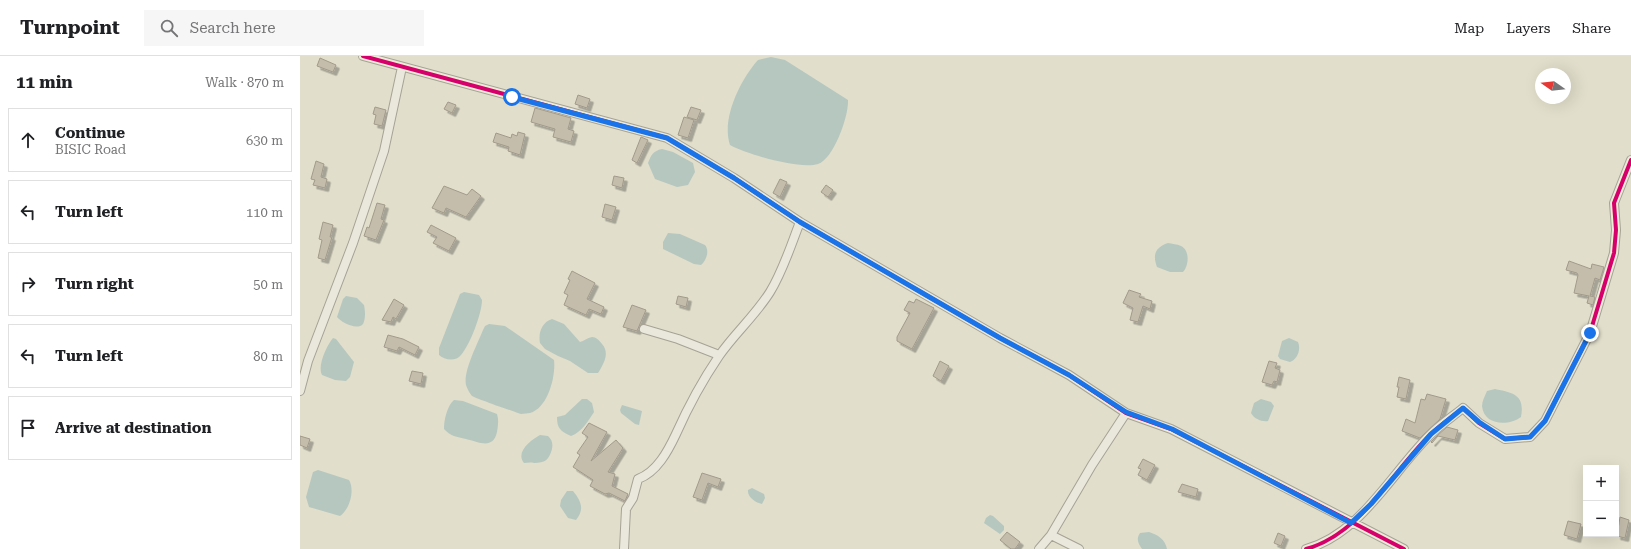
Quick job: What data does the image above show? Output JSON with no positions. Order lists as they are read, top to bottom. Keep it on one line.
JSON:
{"north":"left","page":{"header":"Turnpoint","search":"Search here","nav":["Map","Layers","Share"],"heading":["11 min","Walk · 870 m"],"list":[["Continue","BISIC Road","630 m"],["Turn left","110 m"],["Turn right","50 m"],["Turn left","80 m"],"Arrive at destination"],"map_buttons":["+","−"]}}
